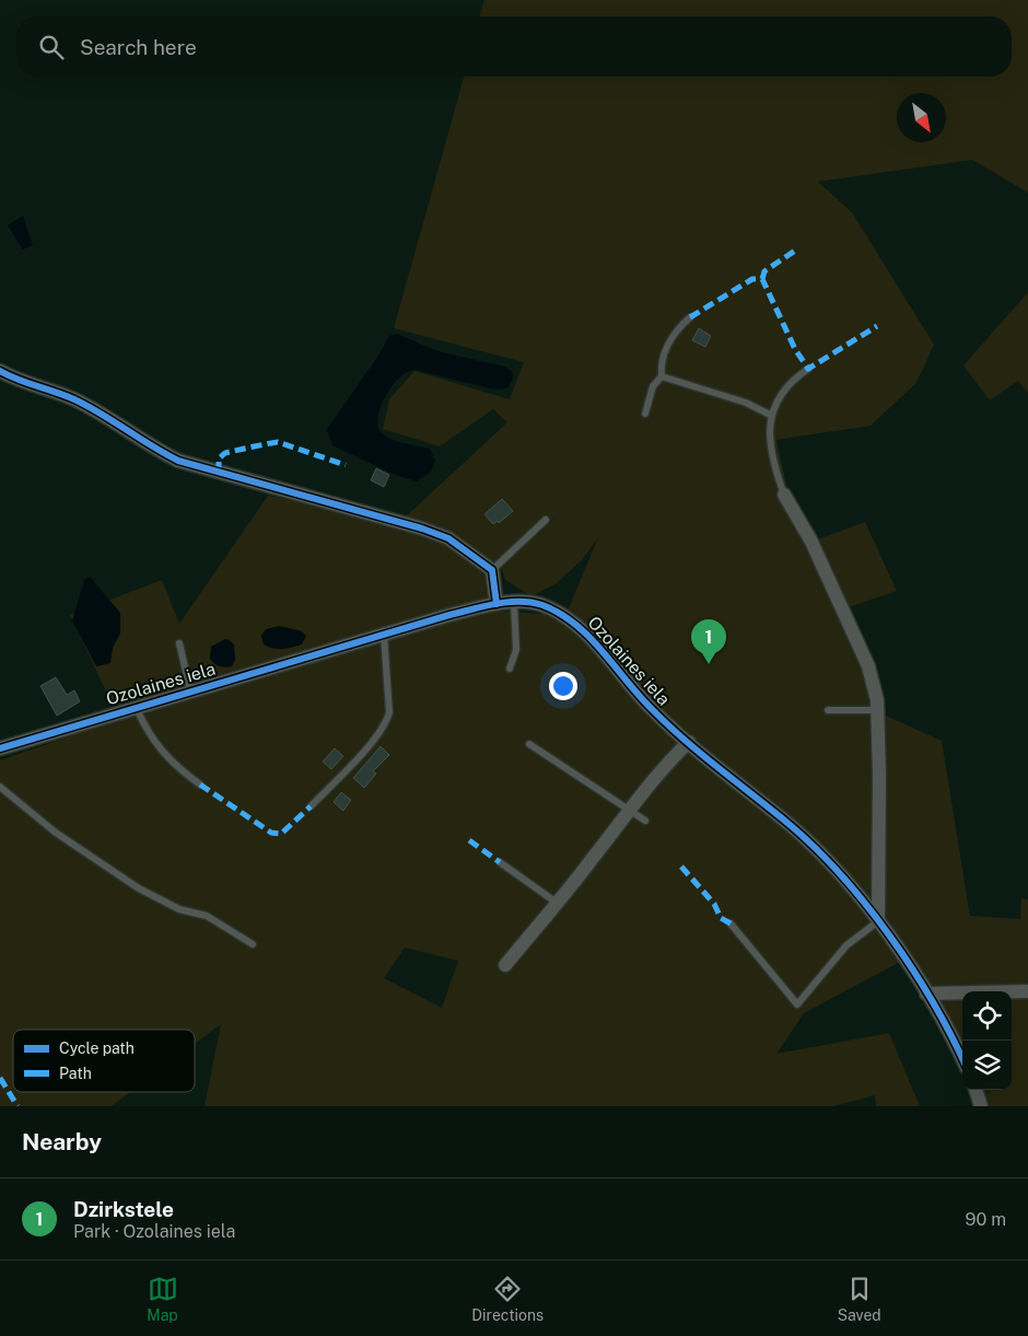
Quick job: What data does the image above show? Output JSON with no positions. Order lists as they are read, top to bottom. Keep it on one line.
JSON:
{"streets":{"street":["Ozolaines iela"]},"legend":["Cycle path","Path"],"north":"bottom right","page":{"search":"Search here","pins":"1","heading":"Nearby","list":[{"mark":"1","name":"Dzirkstele","note":"Park · Ozolaines iela","value":"90 m"}],"nav":["Map","Directions","Saved"]}}
